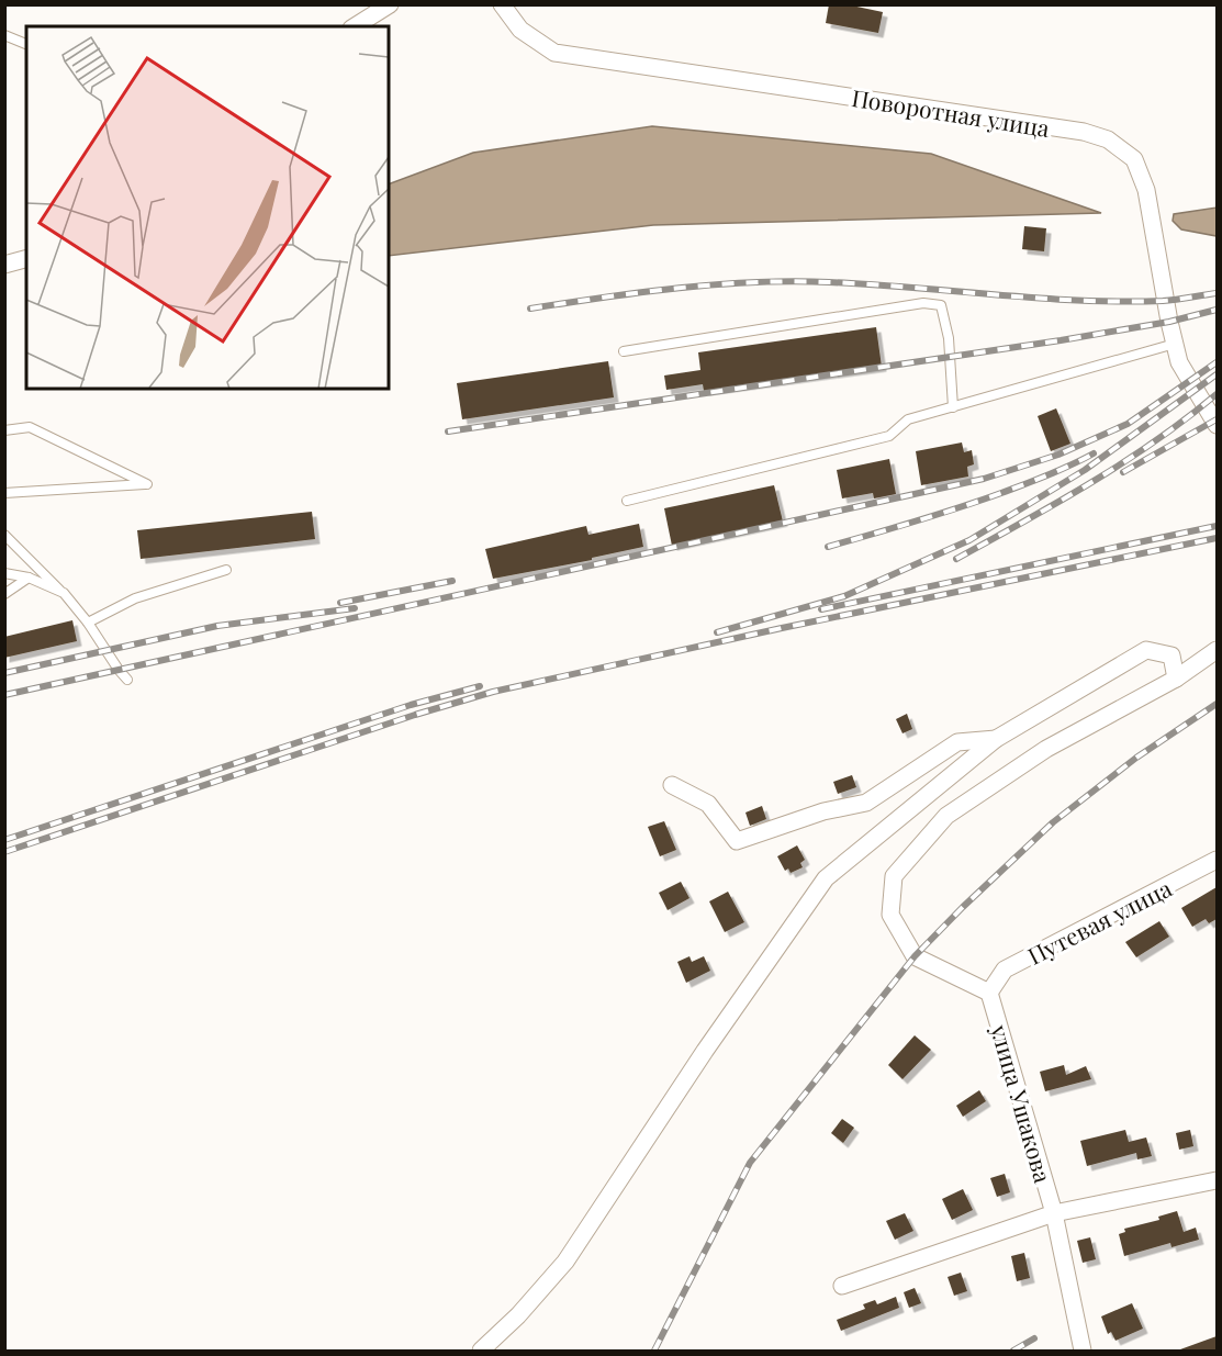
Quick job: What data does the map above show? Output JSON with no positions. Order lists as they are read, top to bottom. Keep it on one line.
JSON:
{"streets":{"street":["Поворотная улица","Путевая улица","улица Ушакова"]},"crossings":[["Путевая улица","улица Ушакова"]]}
